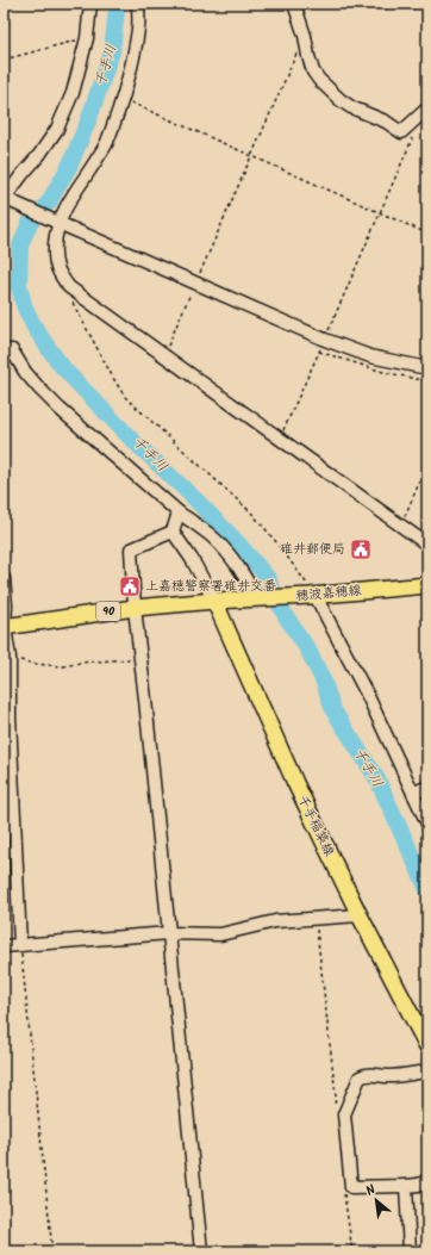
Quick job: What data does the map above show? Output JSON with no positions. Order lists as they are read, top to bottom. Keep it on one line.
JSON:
{"streets":{"main road":["穂波嘉穂線","90","千手稲築線"]},"crossings":[["穂波嘉穂線","千手稲築線"]],"water":["千手川"],"places":{"public building":["碓井郵便局","上嘉穂警察署碓井交番"]},"north":"top left"}
